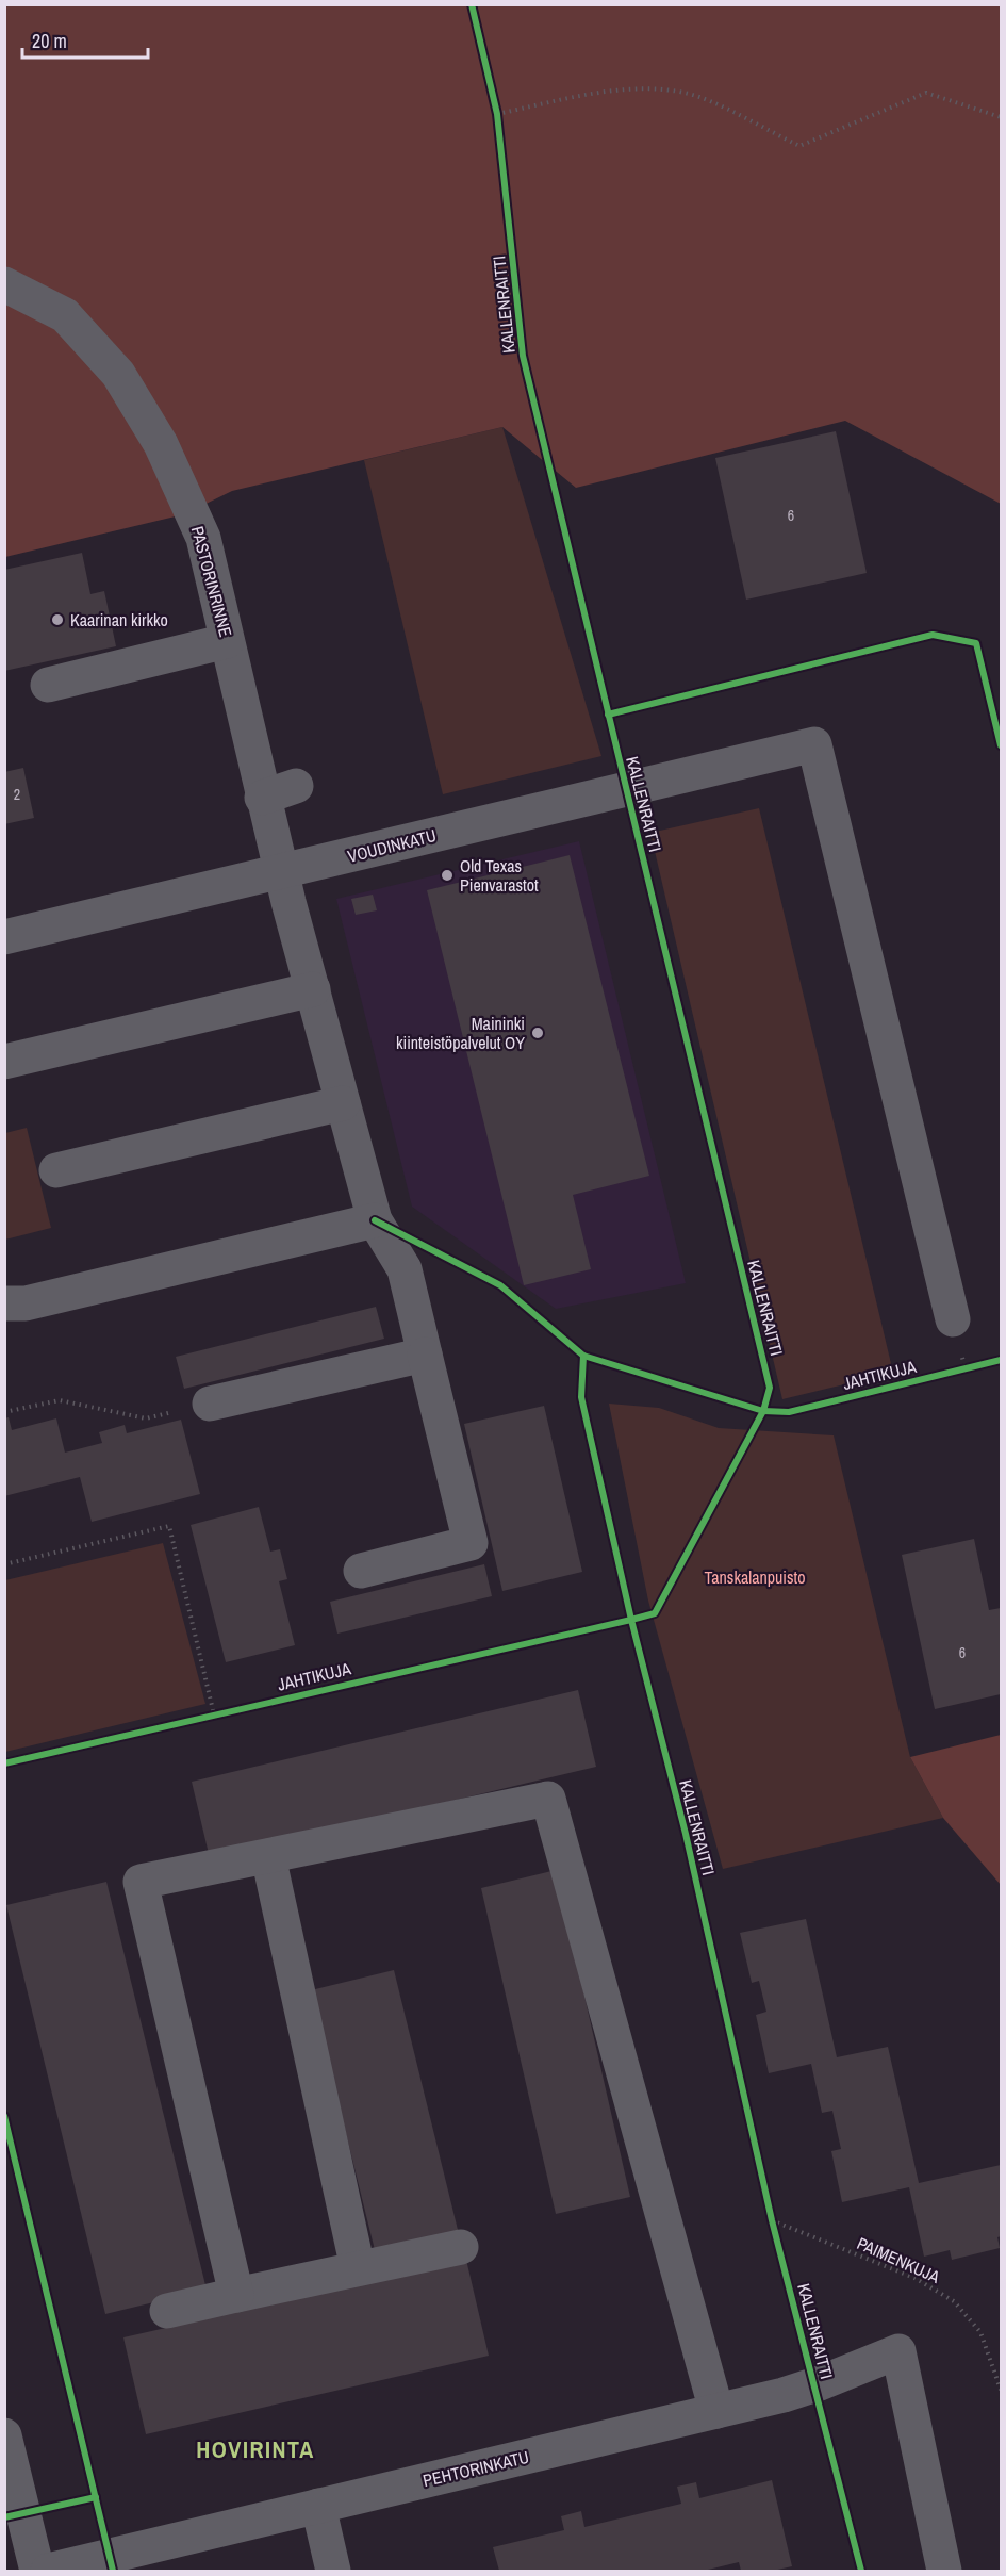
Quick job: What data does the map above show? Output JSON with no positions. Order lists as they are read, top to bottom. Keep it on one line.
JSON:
{"streets":{"street":["PASTORINRINNE","VOUDINKATU","PEHTORINKATU"],"path":["PAIMENKUJA"],"cycle path":["KALLENRAITTI","JAHTIKUJA"]},"crossings":[["PASTORINRINNE","VOUDINKATU"]],"districts":["HOVIRINTA"],"parks":["Tanskalanpuisto"],"places":["Kaarinan kirkko","Old Texas Pienvarastot","Maininki kiinteistöpalvelut OY"],"house_numbers":["6","2","6"],"scale_bar":"20 m"}
